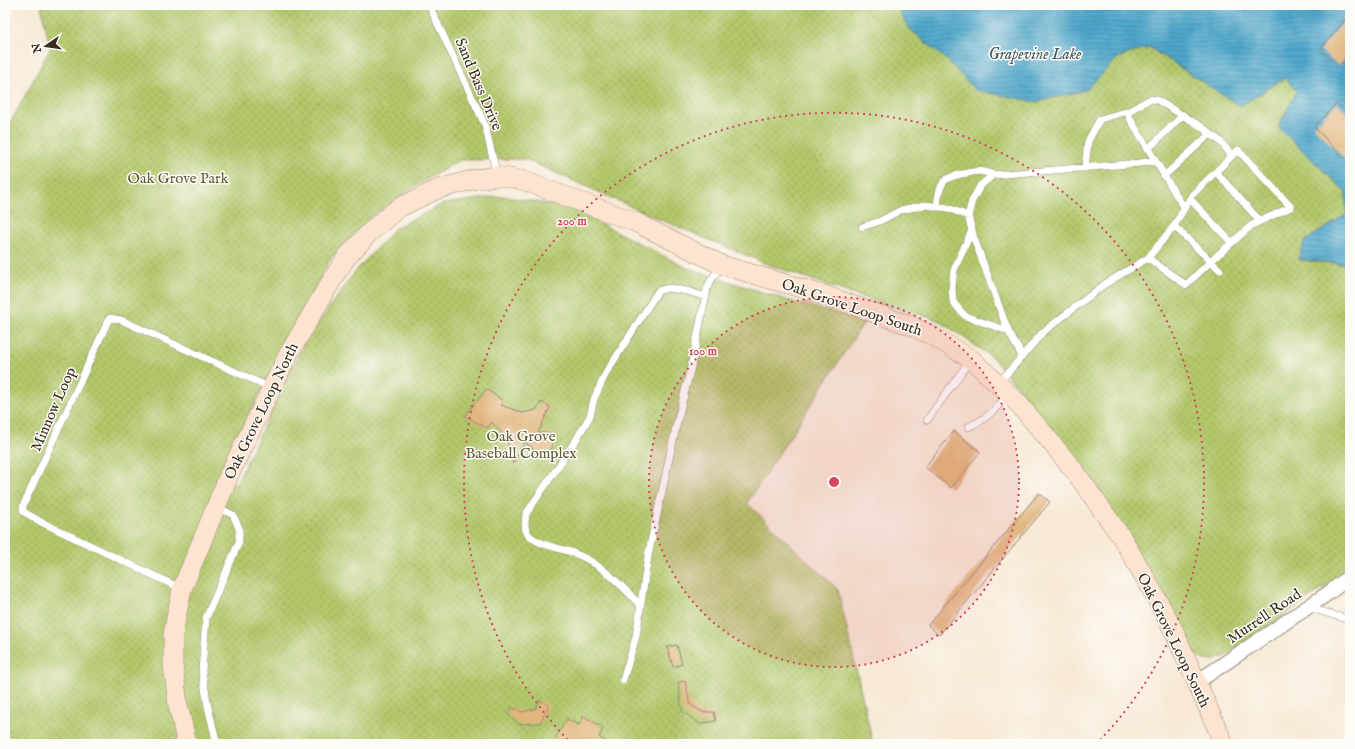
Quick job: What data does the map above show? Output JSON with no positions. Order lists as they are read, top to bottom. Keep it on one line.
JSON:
{"streets":{"street":["Oak Grove Loop South","Oak Grove Loop North","Murrell Road"],"lane":["Sand Bass Drive","Minnow Loop"]},"crossings":[["Sand Bass Drive","Oak Grove Loop South"],["Sand Bass Drive","Oak Grove Loop North"],["Oak Grove Loop South","Oak Grove Loop North"],["Oak Grove Loop South","Murrell Road"],["Minnow Loop","Oak Grove Loop North"]],"water":["Grapevine Lake"],"parks":["Oak Grove Park","Oak Grove Baseball Complex"],"north":"left","rings":["200 m","100 m"]}
